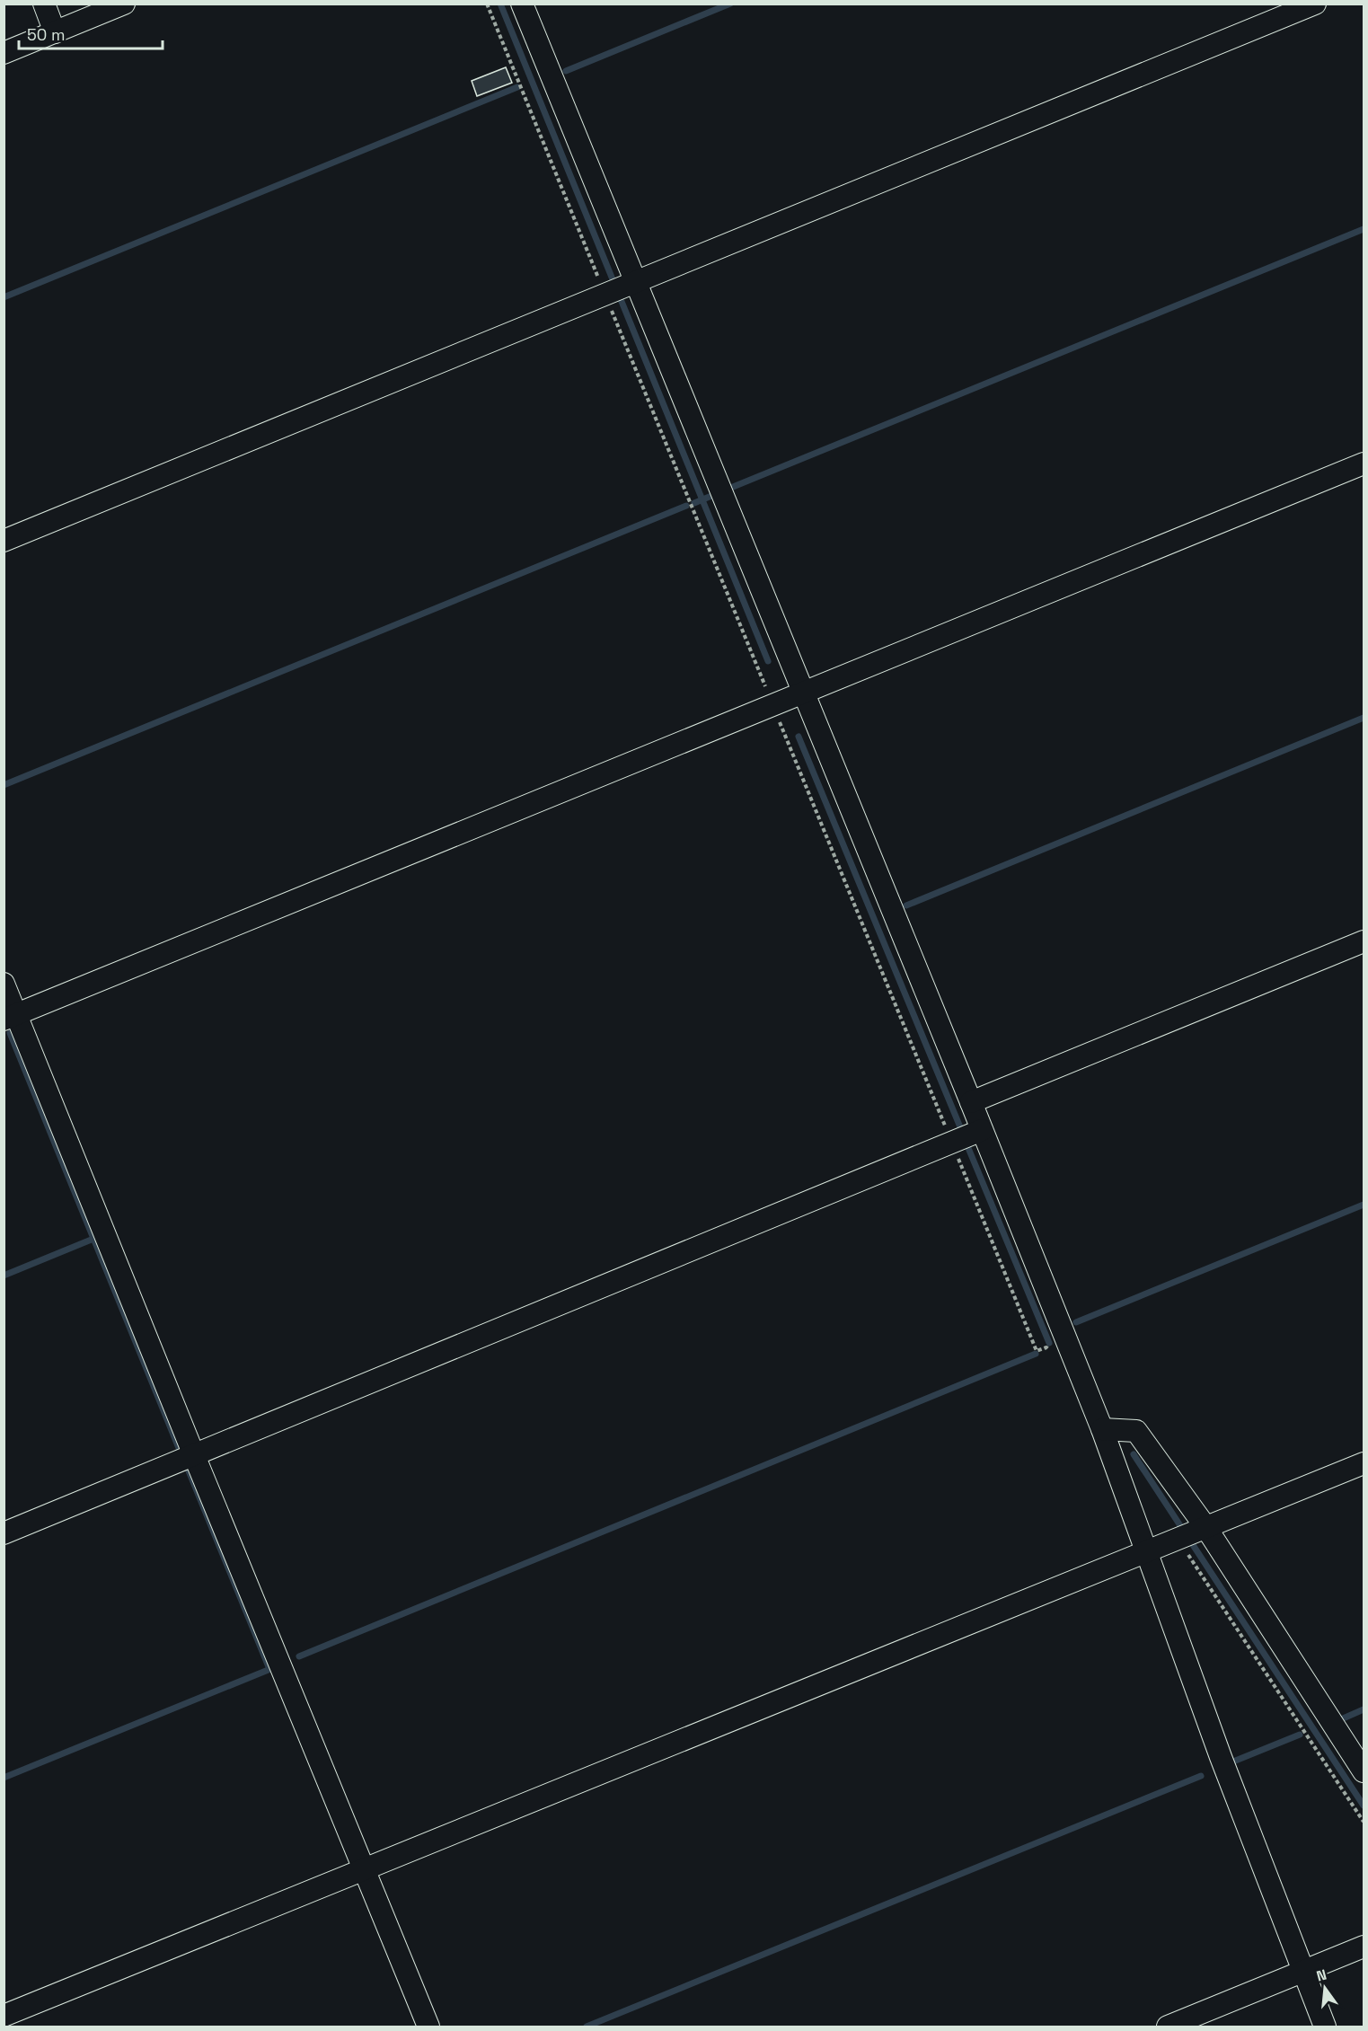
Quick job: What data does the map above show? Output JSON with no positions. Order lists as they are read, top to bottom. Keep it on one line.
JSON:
{"scale_bar":"50 m","north":"top"}
